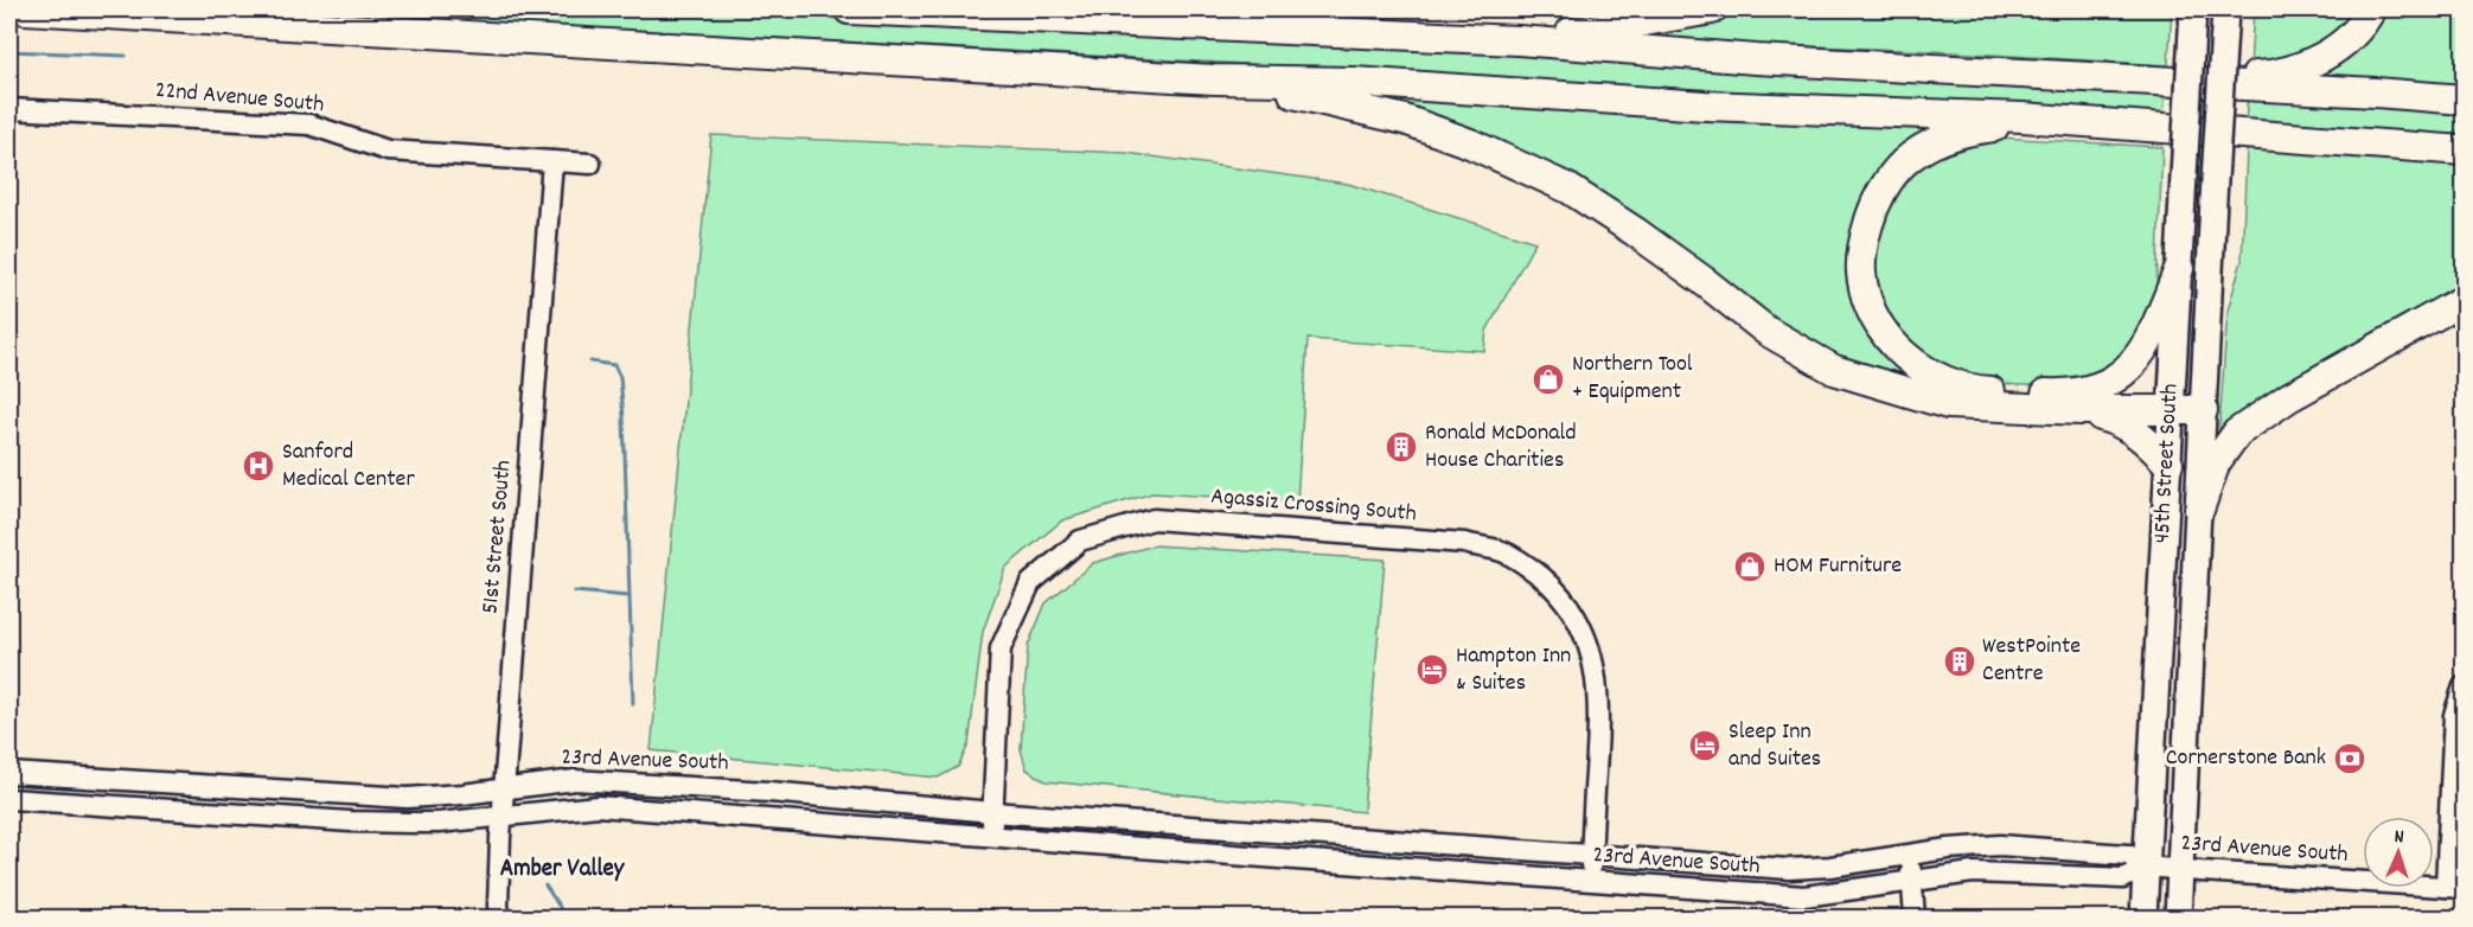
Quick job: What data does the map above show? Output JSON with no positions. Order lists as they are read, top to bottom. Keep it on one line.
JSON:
{"streets":{"main road":["45th Street South"],"street":["22nd Avenue South","Agassiz Crossing South","51st Street South","23rd Avenue South"]},"crossings":[["22nd Avenue South","51st Street South"],["45th Street South","23rd Avenue South"],["Agassiz Crossing South","23rd Avenue South"],["51st Street South","23rd Avenue South"]],"districts":["Amber Valley"],"places":{"shop":["Northern Tool + Equipment","HOM Furniture"],"building":["Ronald McDonald House Charities","WestPointe Centre"],"hospital":["Sanford Medical Center"],"hotel":["Hampton Inn & Suites","Sleep Inn and Suites"],"bank":["Cornerstone Bank"]},"north":"top"}
